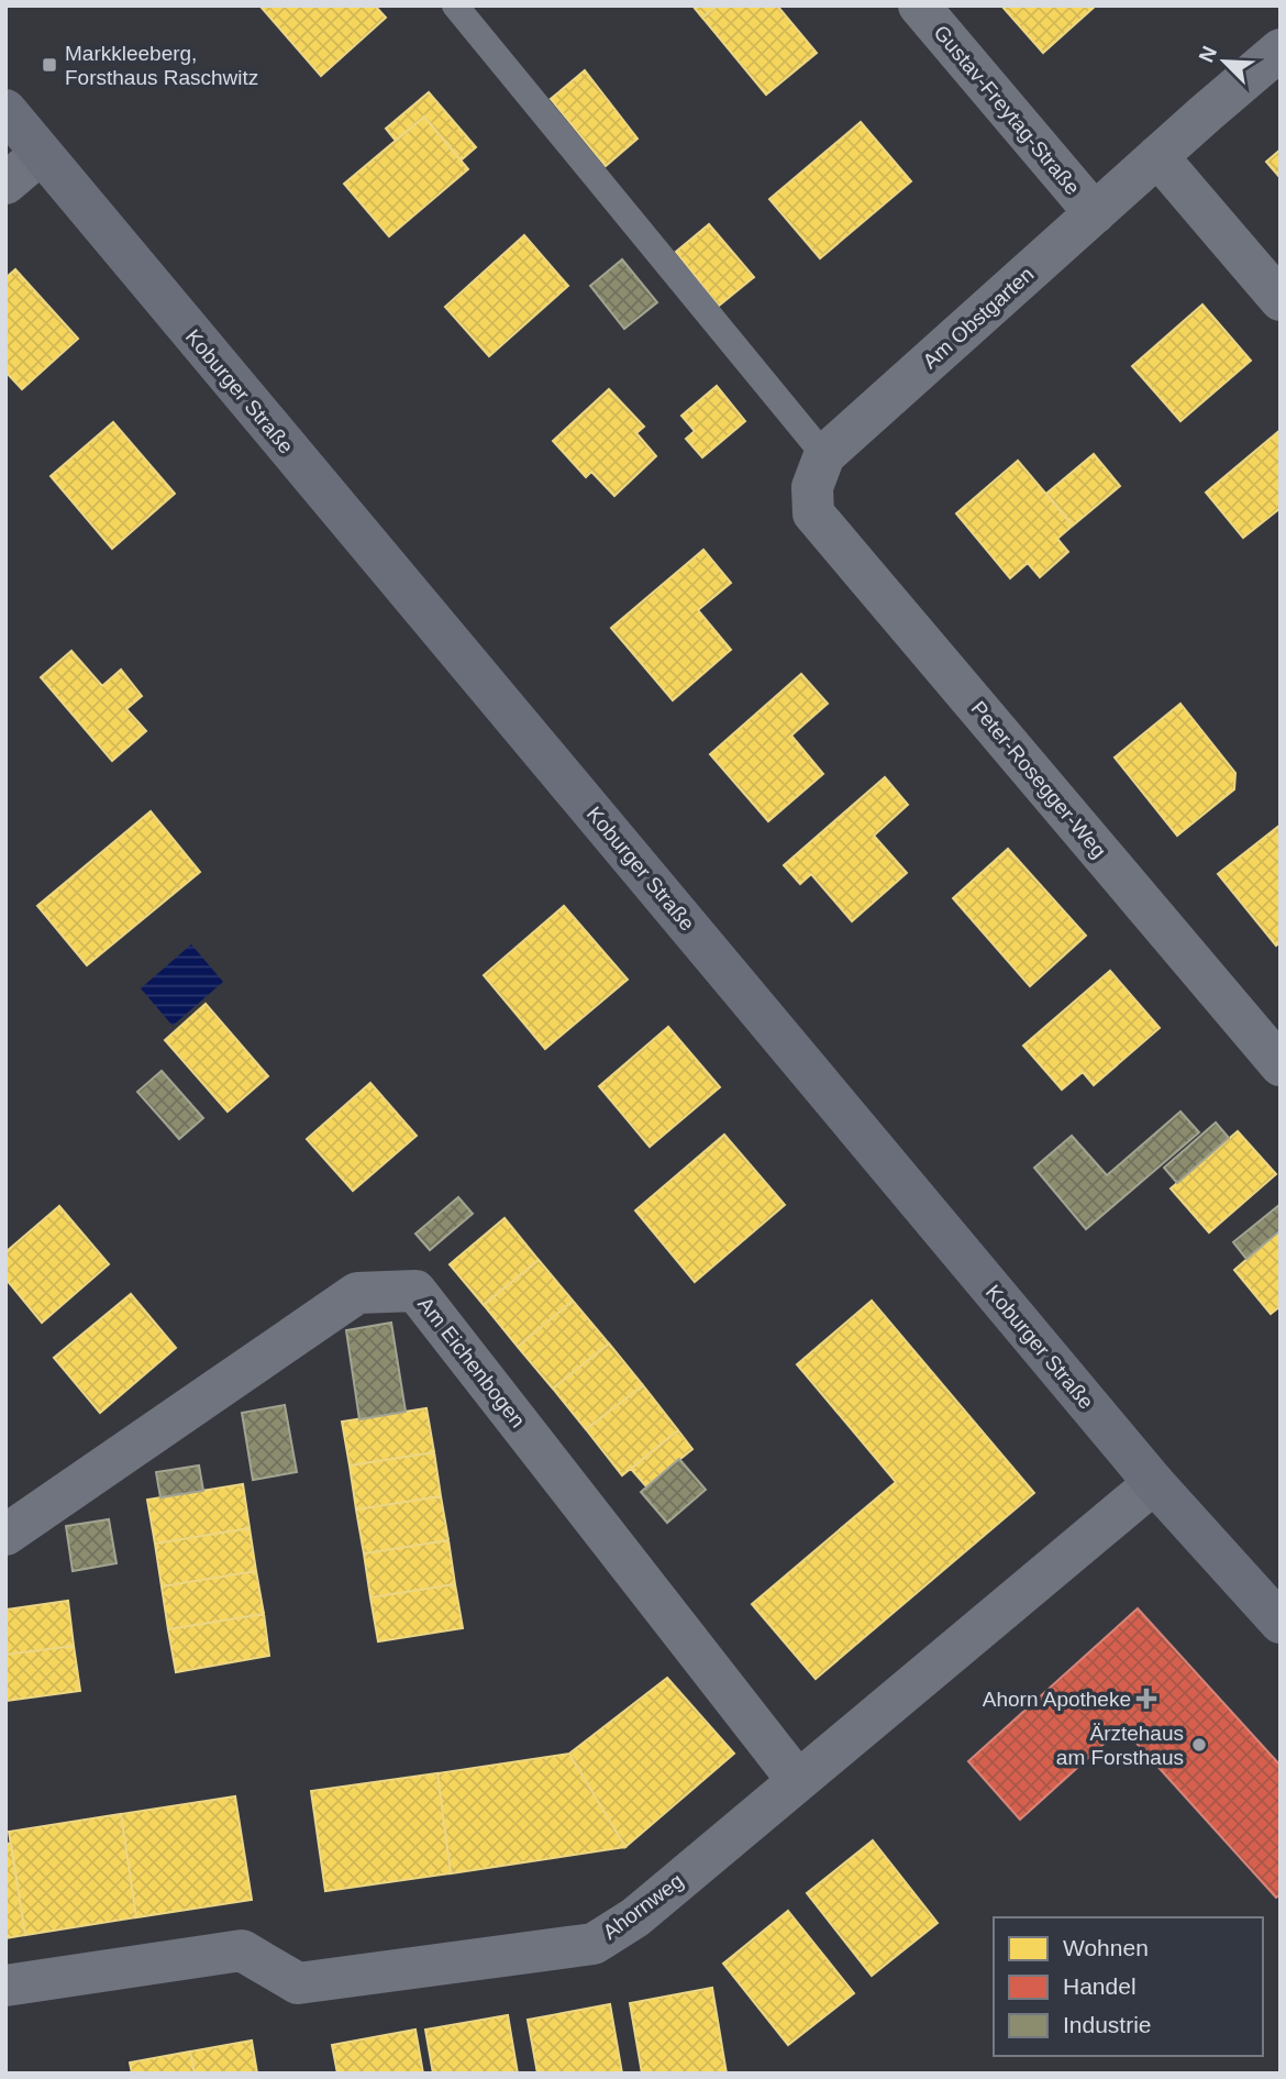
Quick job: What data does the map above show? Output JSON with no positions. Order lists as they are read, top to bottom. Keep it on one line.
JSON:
{"streets":{"main road":["Koburger Straße"],"street":["Gustav-Freytag-Straße","Am Obstgarten","Peter-Rosegger-Weg","Am Eichenbogen","Ahornweg"]},"crossings":[["Gustav-Freytag-Straße","Am Obstgarten"],["Am Obstgarten","Peter-Rosegger-Weg"],["Koburger Straße","Ahornweg"],["Am Eichenbogen","Ahornweg"]],"places":{"transit":["Markkleeberg, Forsthaus Raschwitz"],"health":["Ahorn Apotheke"],"other":["Ärztehaus am Forsthaus"]},"legend":["Wohnen","Handel","Industrie"],"north":"top left"}
